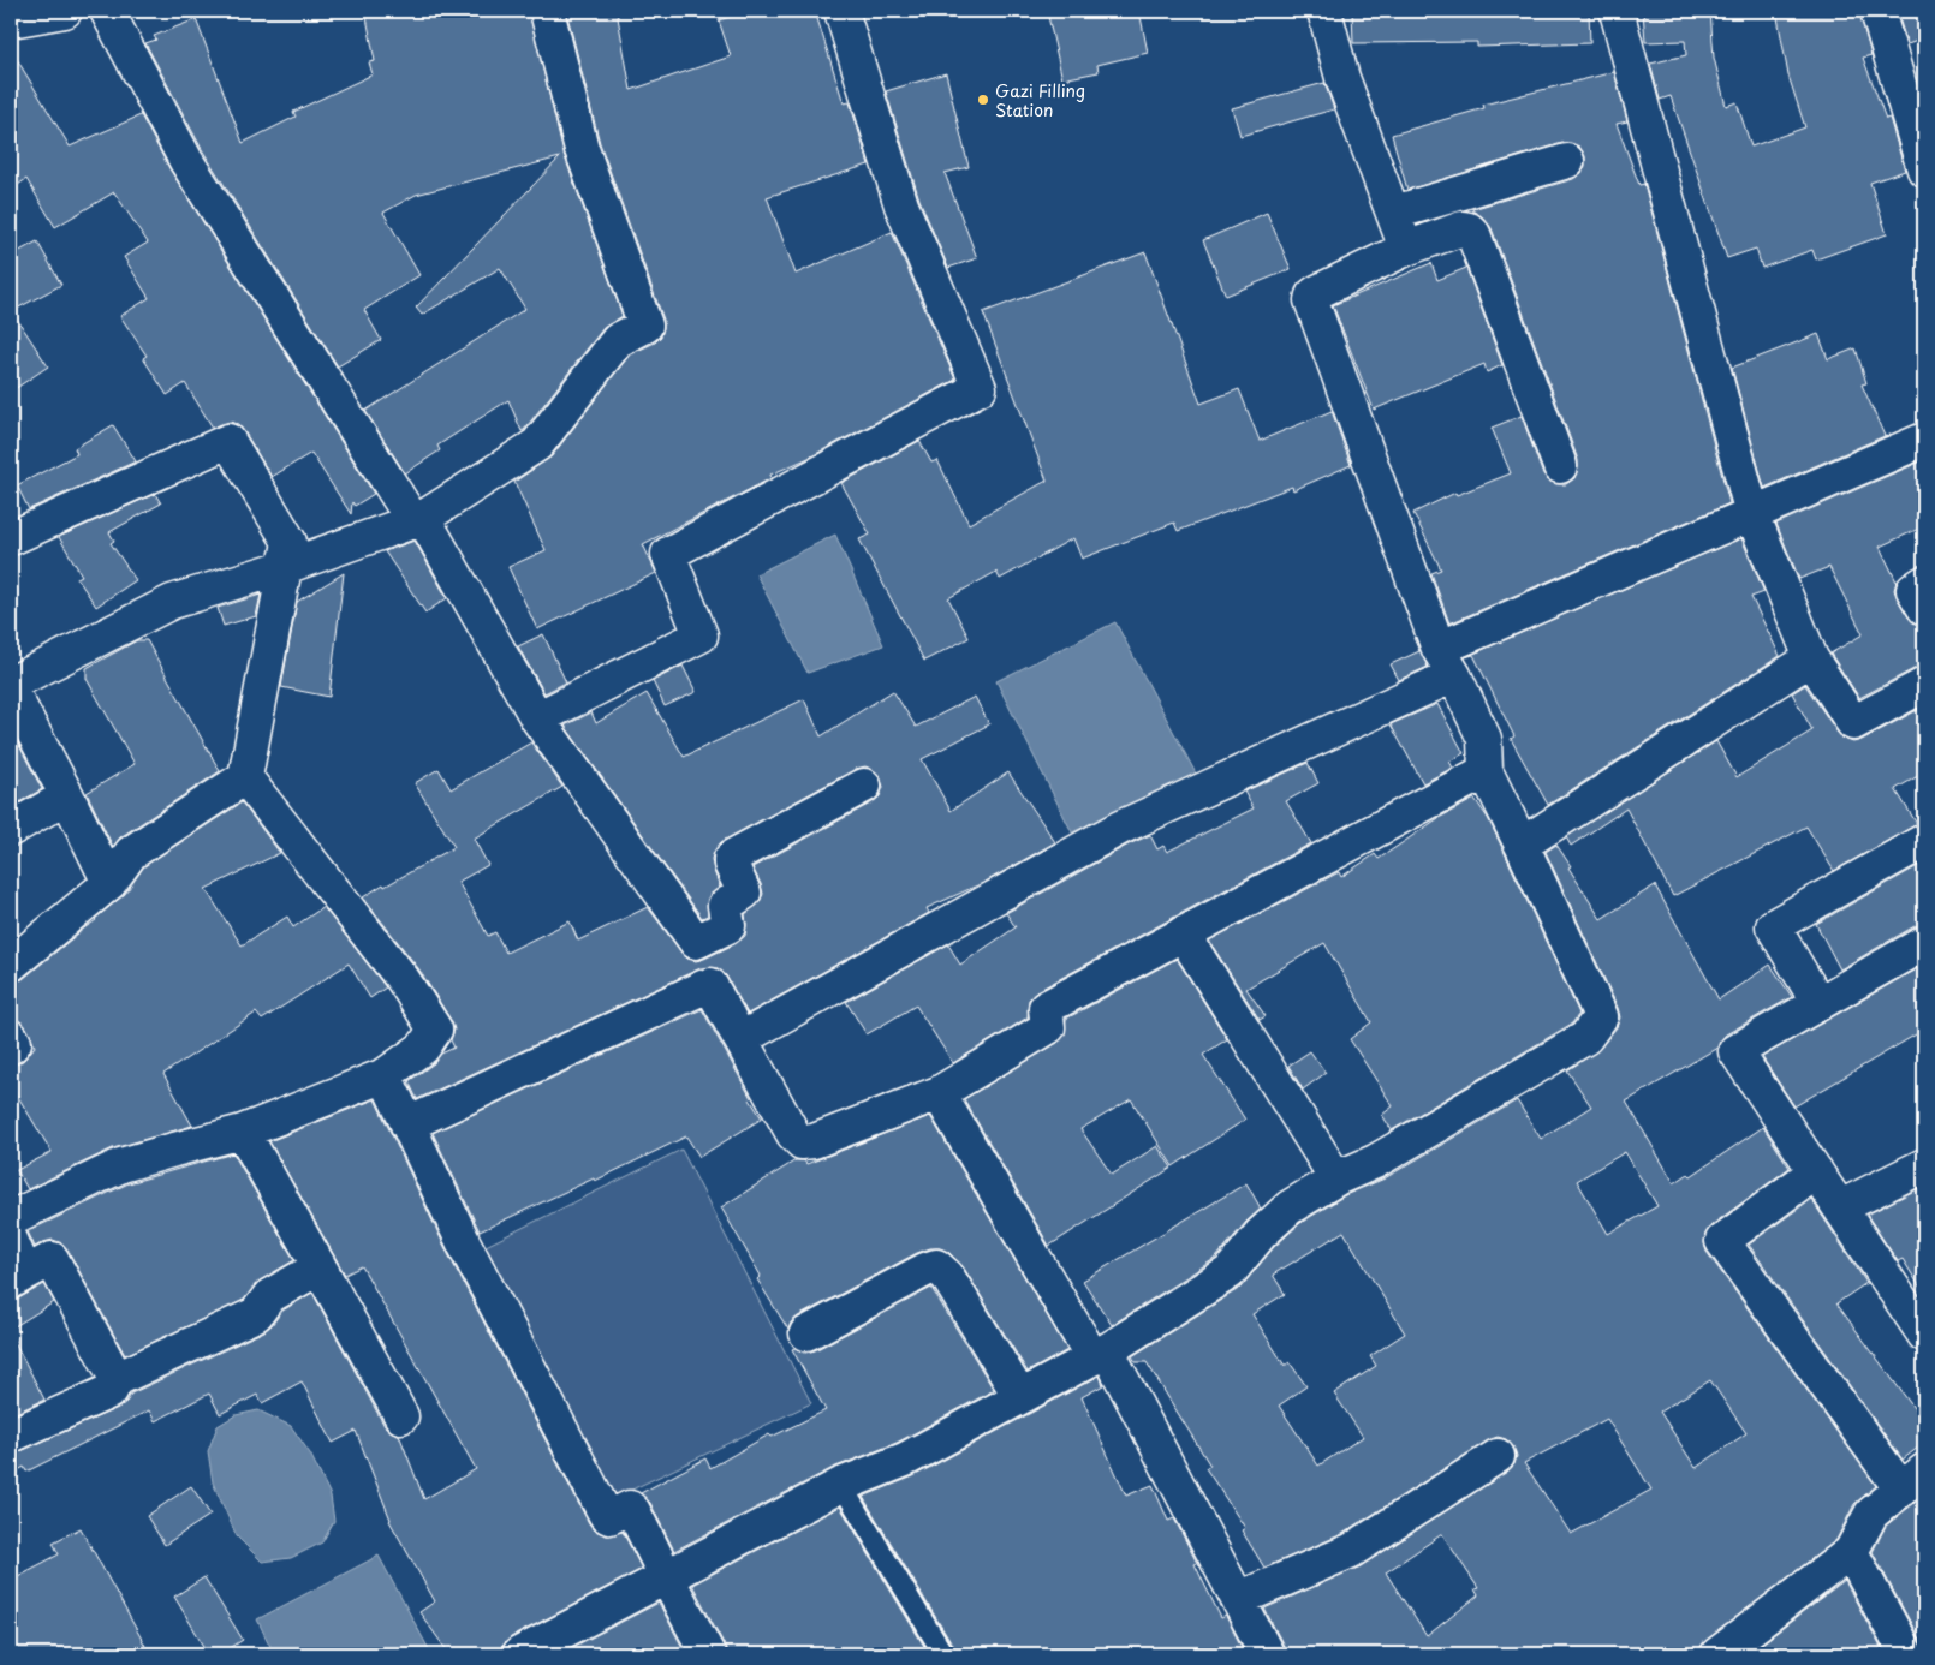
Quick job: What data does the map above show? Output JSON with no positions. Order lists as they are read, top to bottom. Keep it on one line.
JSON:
{"places":["Gazi Filling Station"]}
